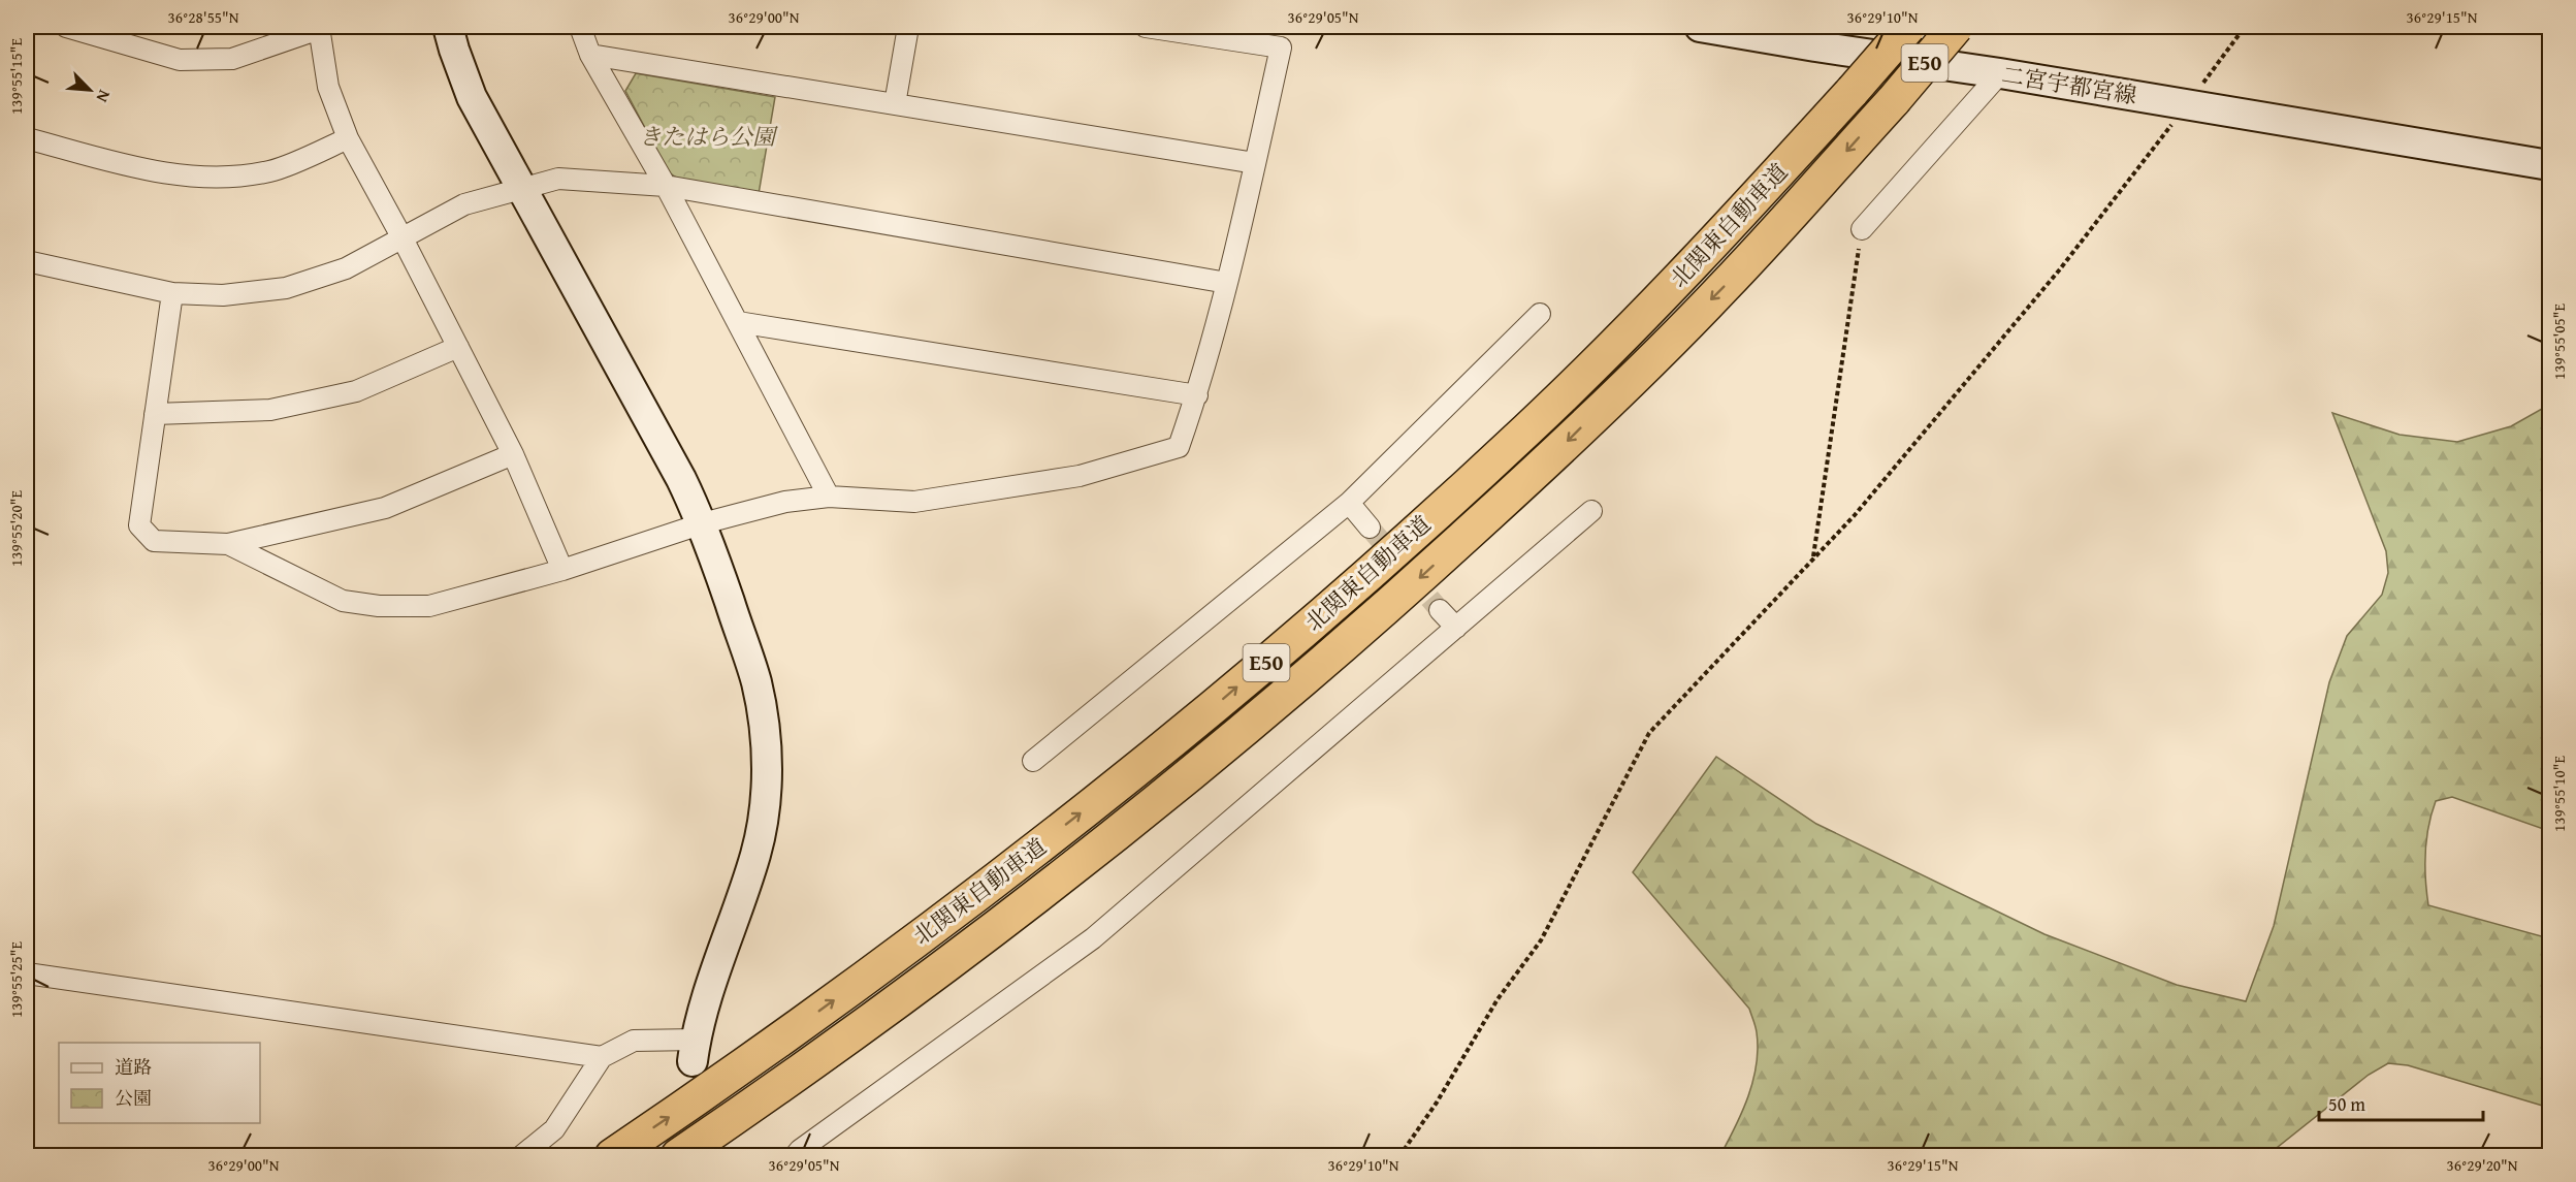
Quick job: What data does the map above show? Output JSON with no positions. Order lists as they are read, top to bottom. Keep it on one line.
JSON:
{"streets":{"highway":["E50","北関東自動車道"],"street":["二宮宇都宮線"]},"parks":["きたはら公園"],"legend":["道路","公園"],"scale_bar":"50 m","north":"bottom right","coordinates":["36°28'55\"N","36°29'00\"N","36°29'05\"N","36°29'10\"N","36°29'15\"N","139°55'15\"E","139°55'05\"E","139°55'20\"E","139°55'10\"E","139°55'25\"E","36°29'20\"N"]}
